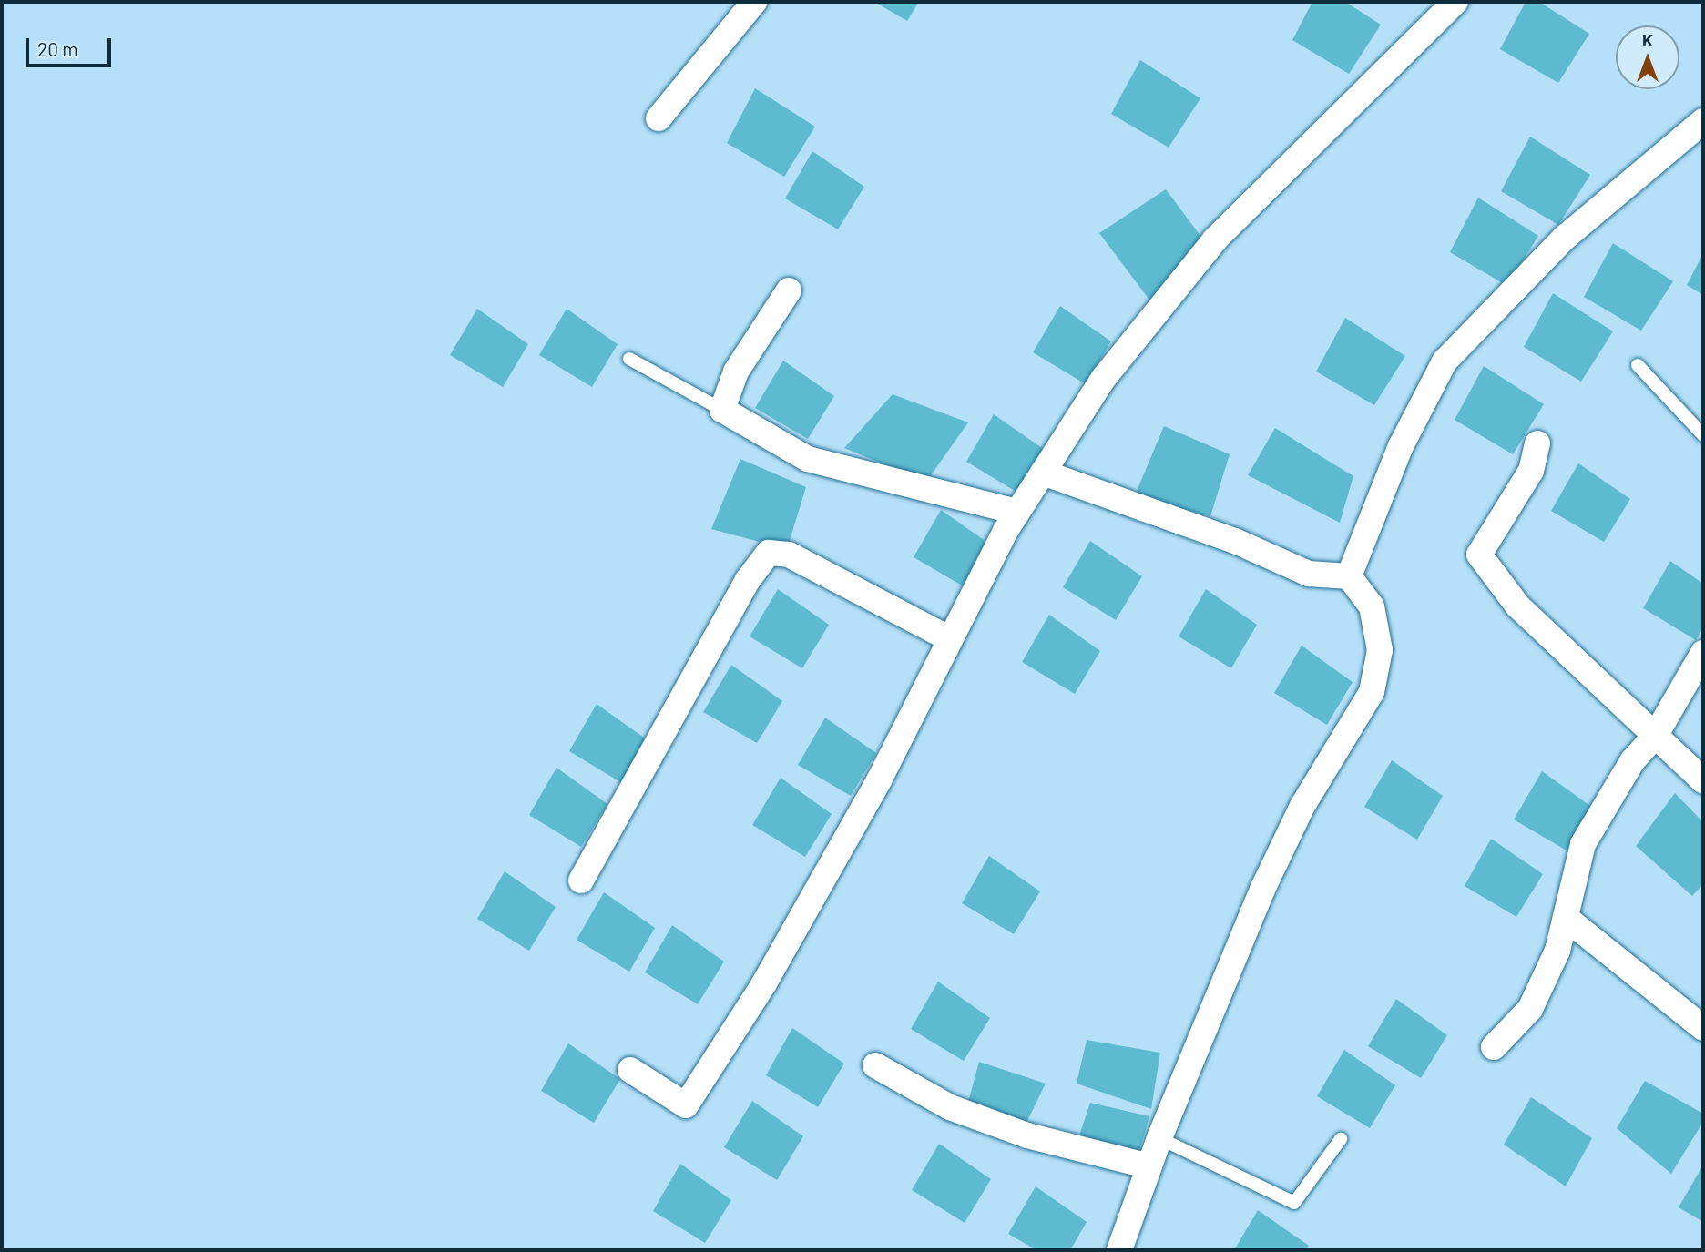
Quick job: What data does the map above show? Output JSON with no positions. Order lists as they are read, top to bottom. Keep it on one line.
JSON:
{"scale_bar":"20 m","north":"top"}
